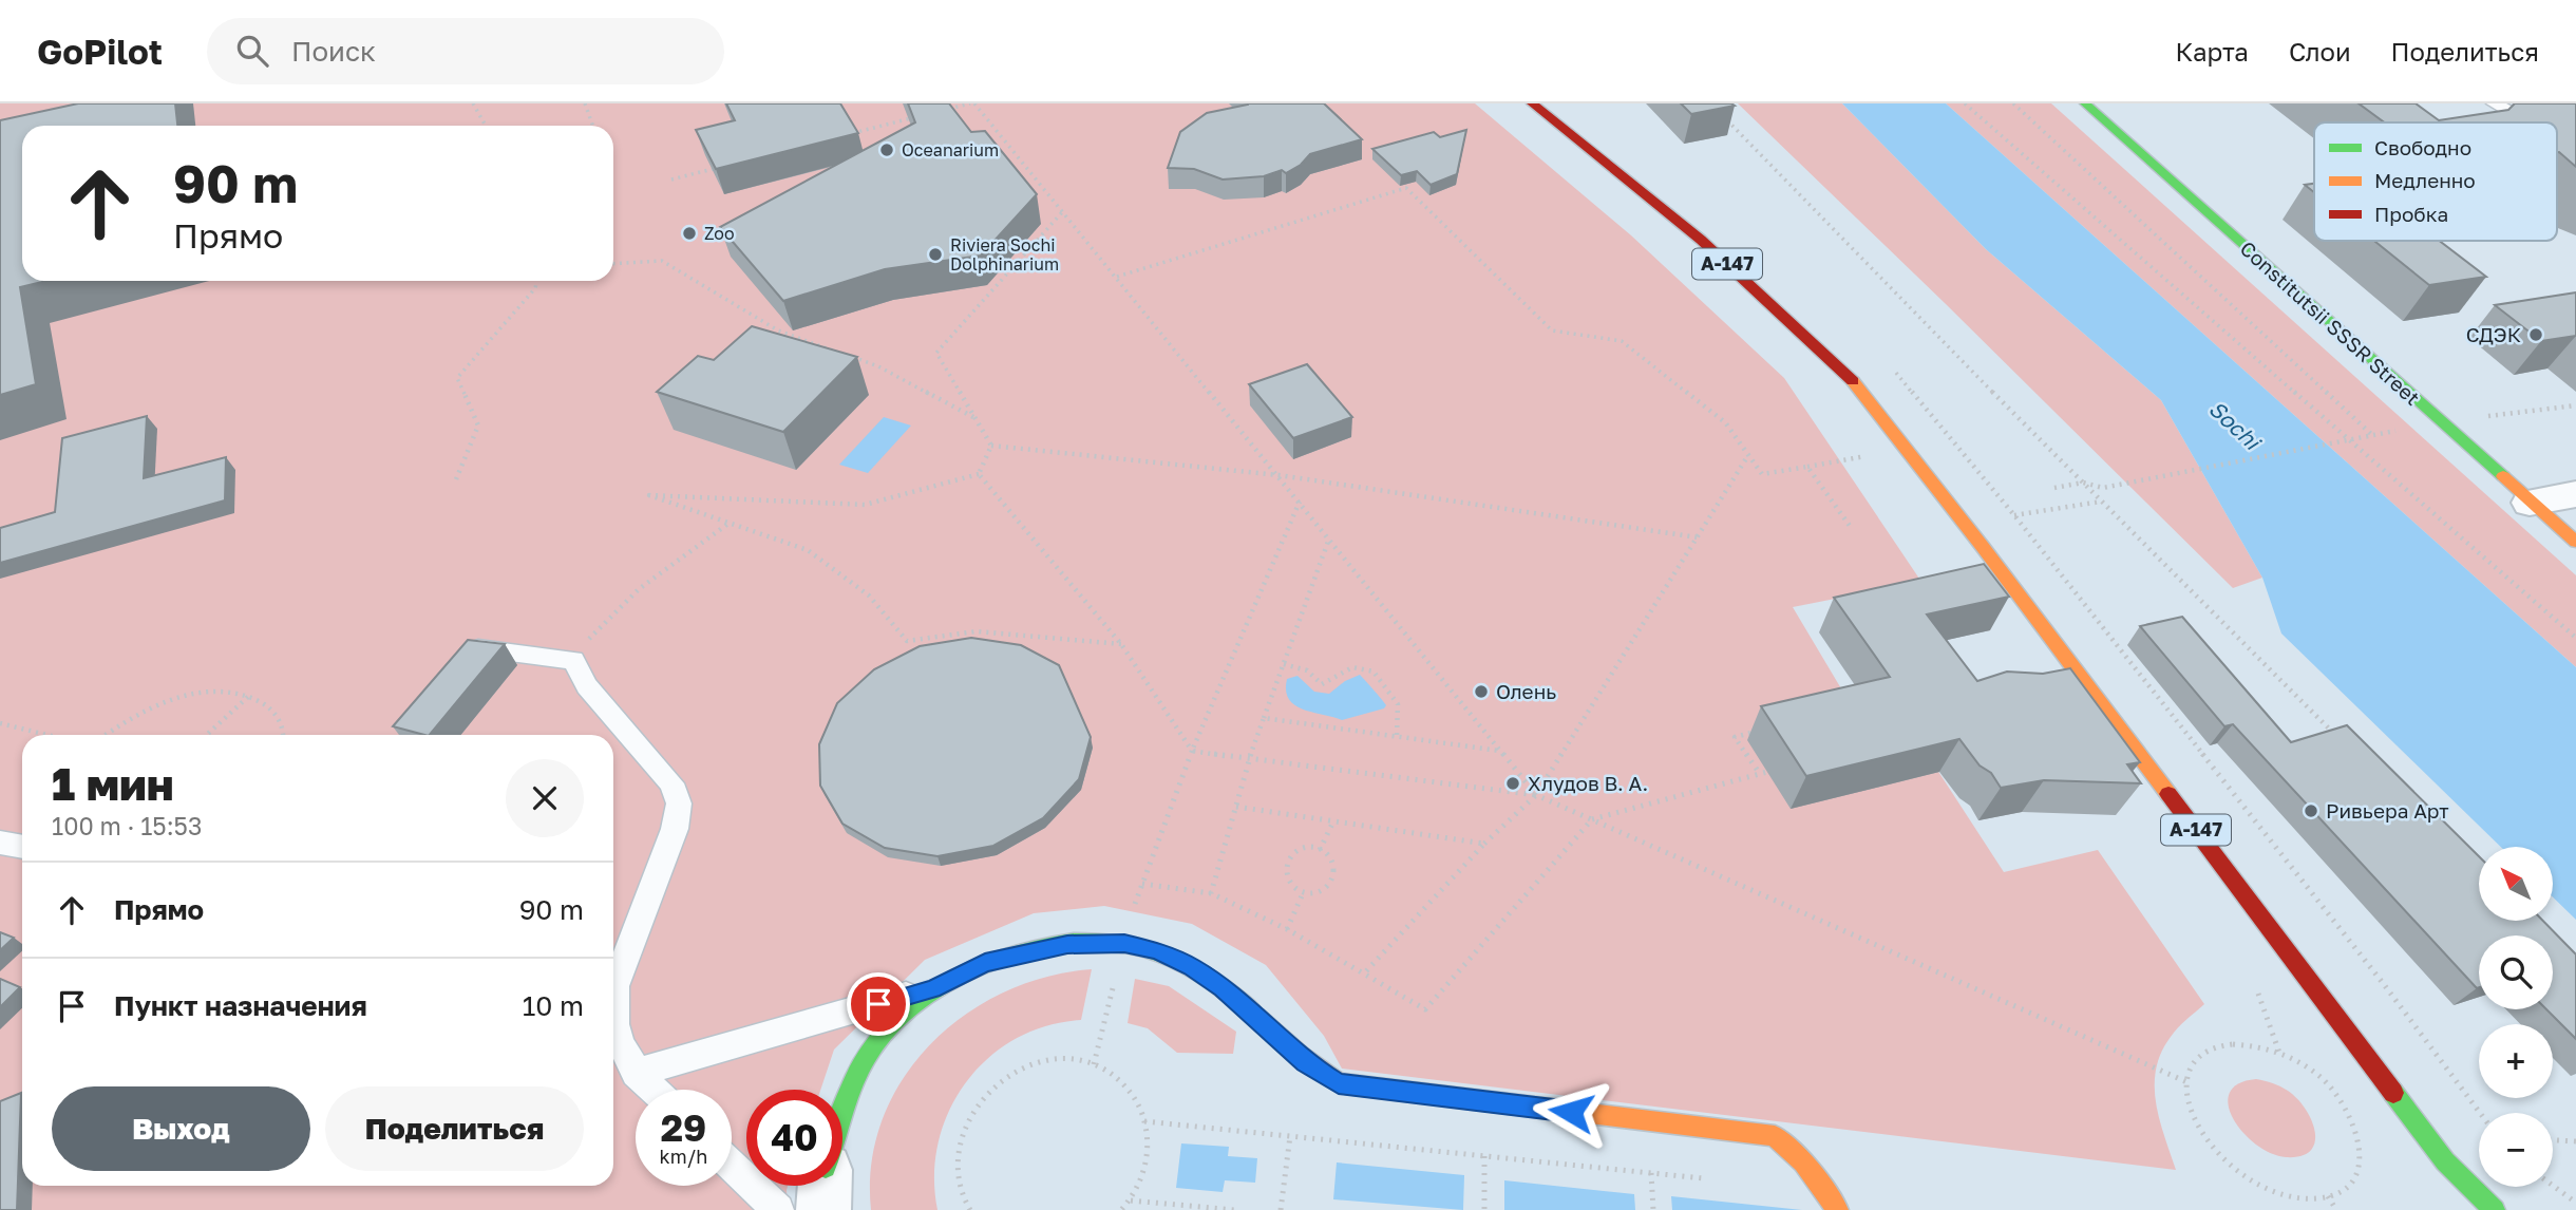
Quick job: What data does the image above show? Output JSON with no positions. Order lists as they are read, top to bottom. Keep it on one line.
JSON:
{"streets":{"main road":["А-147","Constitutsii SSSR Street"]},"water":["Sochi"],"places":["Oceanarium","Zoo","Riviera Sochi Dolphinarium","СДЭК","Олень","Хлудов В. А.","Ривьера Арт"],"legend":["Свободно","Медленно","Пробка"],"north":"top left","page":{"header":"GoPilot","search":"Поиск","nav":["Карта","Слои","Поделиться"],"turn":["90 m","Прямо"],"heading":["1 мин","100 m · 15:53"],"map_buttons":["+","−"],"list":[{"name":"Прямо","value":"90 m"},{"name":"Пункт назначения","value":"10 m"}],"buttons":["Выход","Поделиться"],"speed":"29 km/h","limit":"40"}}
